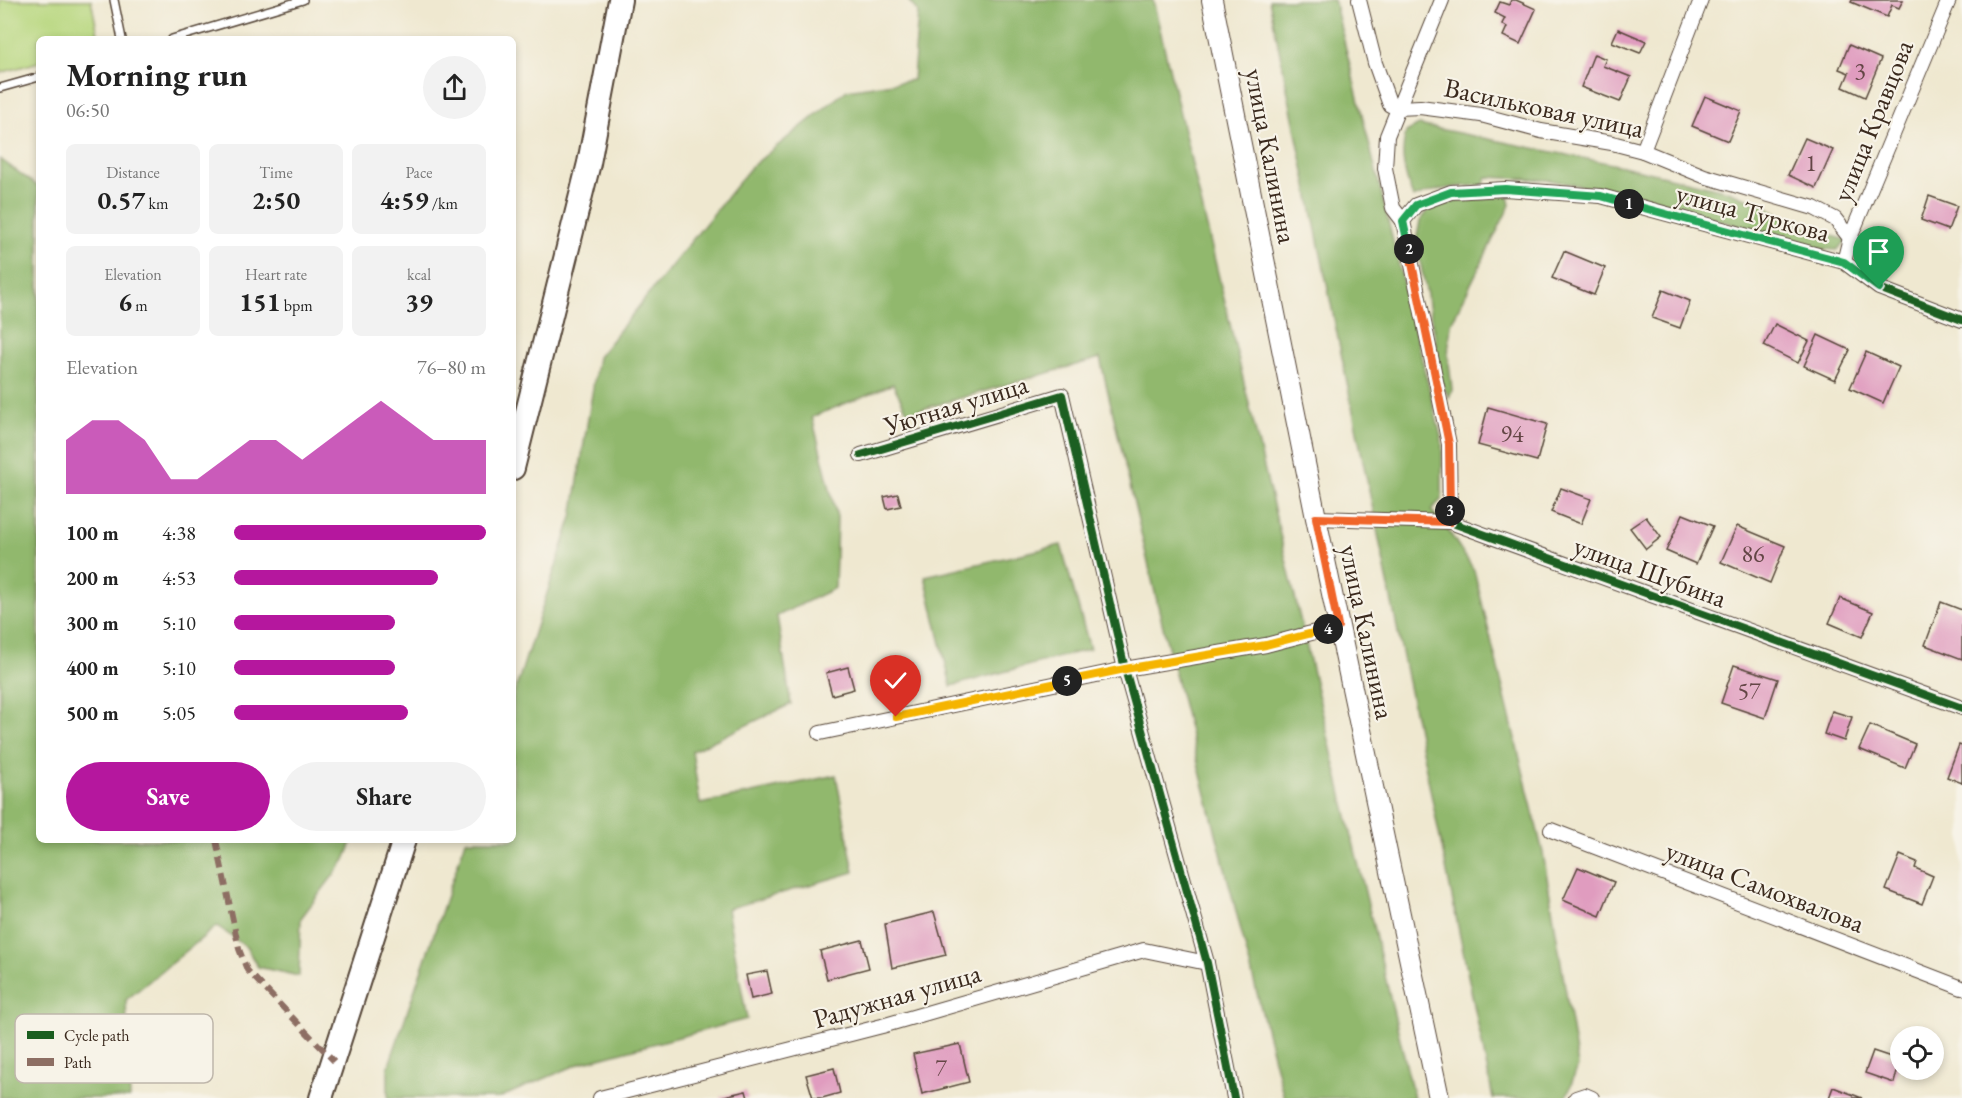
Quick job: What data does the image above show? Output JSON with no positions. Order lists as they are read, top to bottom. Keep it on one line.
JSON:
{"streets":{"main road":["улица Калинина"],"street":["Васильковая улица","улица Кравцова","улица Туркова","Уютная улица","улица Шубина","улица Самохвалова","Радужная улица"]},"crossings":[["Васильковая улица","улица Кравцова"],["улица Кравцова","улица Туркова"],["улица Калинина","улица Шубина"]],"house_numbers":["3","1","94","86","57","7"],"legend":["Cycle path","Path"],"page":{"heading":["Morning run","06:50"],"stats":[["Distance","0.57 km"],["Time","2:50"],["Pace","4:59 /km"],["Elevation","6 m"],["Heart rate","151 bpm"],["kcal","39"]],"pins":["1","2","3","4","5"],"chart":["Elevation","76–80 m"],"list":[{"name":"100 m","note":"4:38"},{"name":"200 m","note":"4:53"},{"name":"300 m","note":"5:10"},{"name":"400 m","note":"5:10"},{"name":"500 m","note":"5:05"}],"buttons":["Save","Share"]}}
